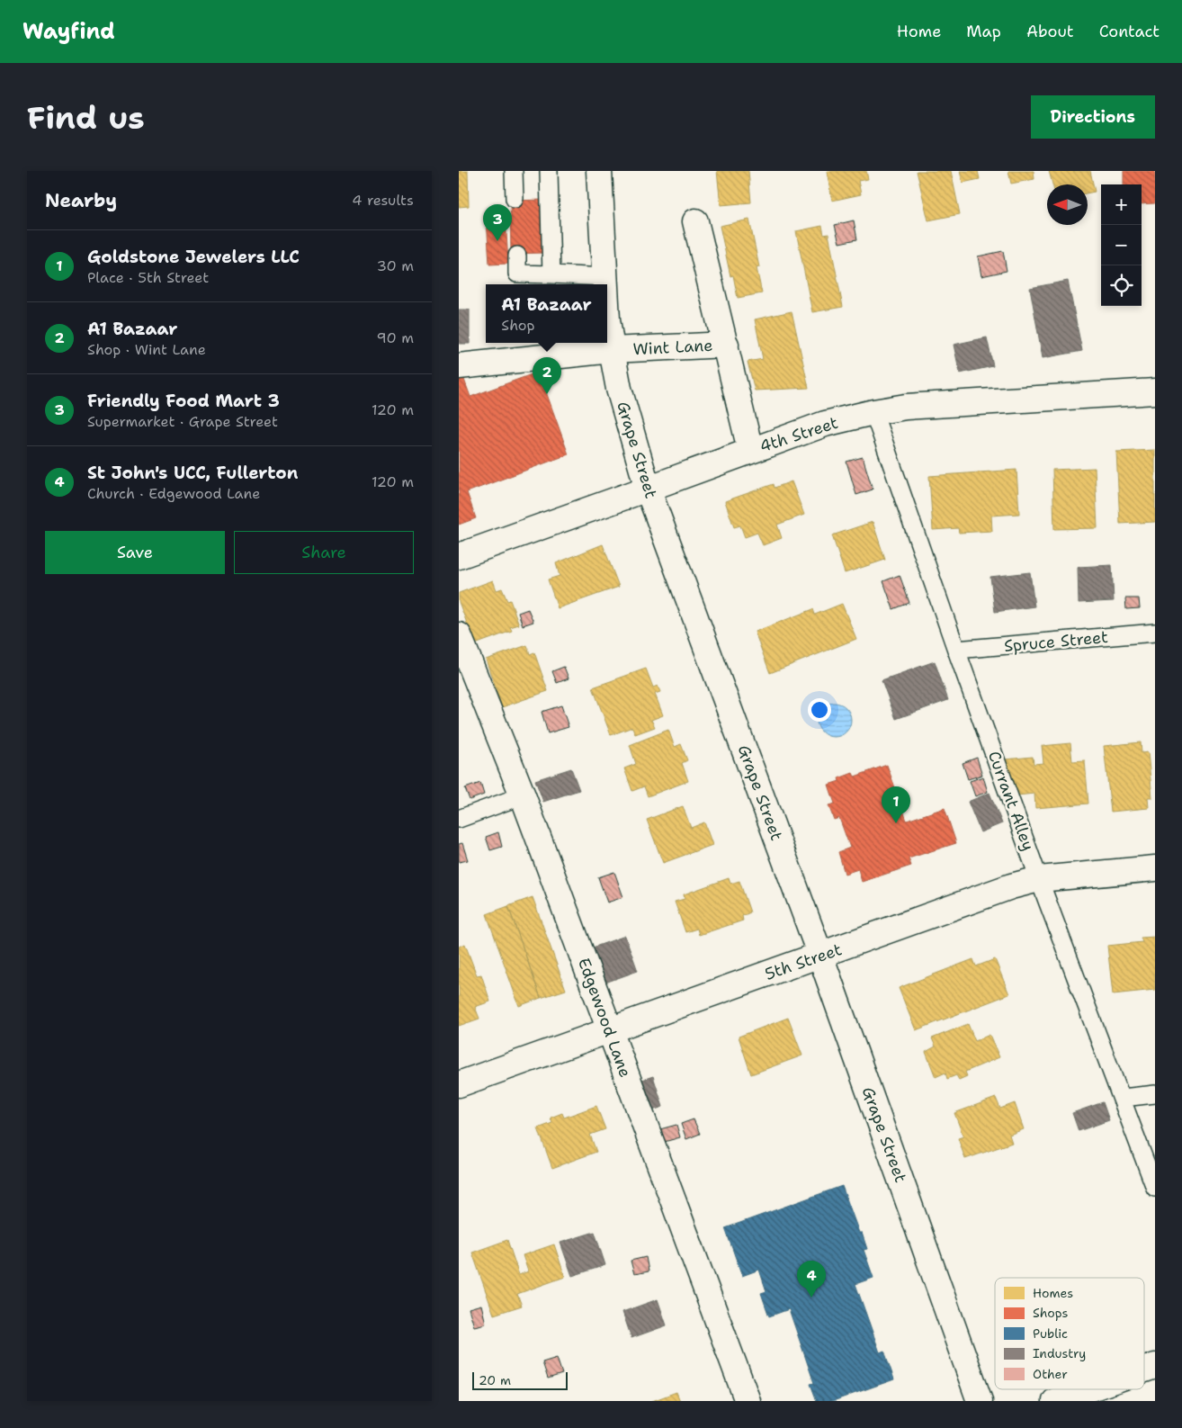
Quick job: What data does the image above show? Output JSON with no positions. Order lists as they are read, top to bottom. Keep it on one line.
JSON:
{"streets":{"street":["Wint Lane","4th Street","Grape Street","5th Street","Edgewood Lane"],"lane":["Spruce Street","Currant Alley"]},"crossings":[["Wint Lane","Grape Street"],["4th Street","Grape Street"],["4th Street","Currant Alley"],["Grape Street","5th Street"],["Spruce Street","Currant Alley"],["Currant Alley","5th Street"],["5th Street","Edgewood Lane"]],"legend":["Homes","Shops","Public","Industry","Other"],"scale_bar":"20 m","north":"left","page":{"header":"Wayfind","nav":["Home","Map","About","Contact"],"buttons":["Directions",["Save","Share"]],"title":"Find us","heading":["Nearby","4 results"],"map_buttons":["+","−"],"pins":["3","2","1","4"],"list":[{"mark":"1","name":"Goldstone Jewelers LLC","note":"Place · 5th Street","value":"30 m"},{"mark":"2","name":"A1 Bazaar","note":"Shop · Wint Lane","value":"90 m"},{"mark":"3","name":"Friendly Food Mart 3","note":"Supermarket · Grape Street","value":"120 m"},{"mark":"4","name":"St John's UCC, Fullerton","note":"Church · Edgewood Lane","value":"120 m"}],"popup":["A1 Bazaar","Shop"],"scale":"20 m"}}
